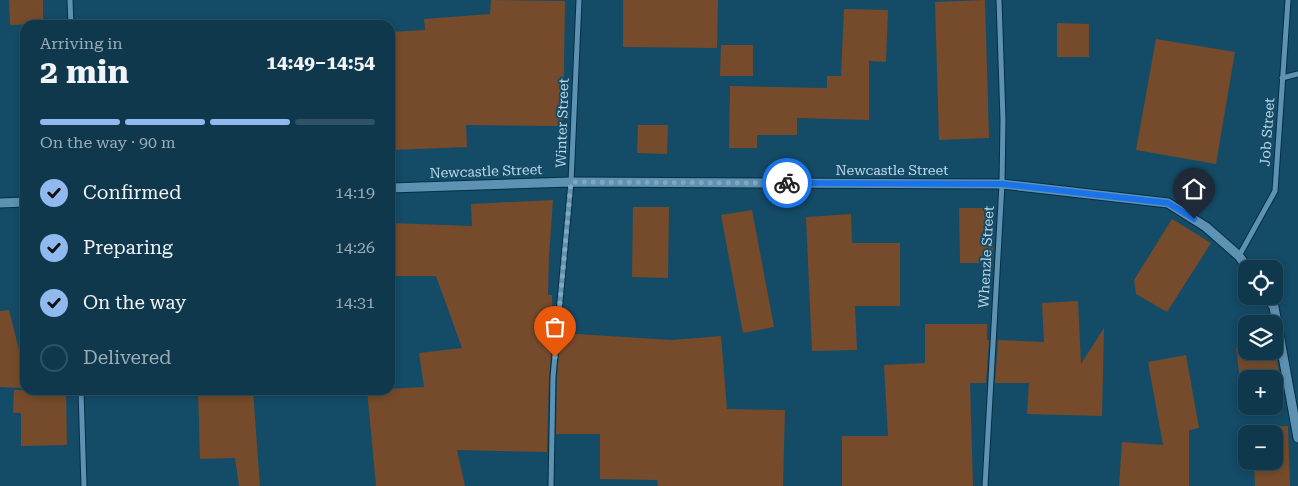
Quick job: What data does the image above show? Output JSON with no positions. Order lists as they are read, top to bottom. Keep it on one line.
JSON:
{"streets":{"street":["Winter Street","Job Street","Newcastle Street","Whenzle Street"]},"crossings":[["Winter Street","Newcastle Street"],["Job Street","Newcastle Street"],["Newcastle Street","Whenzle Street"]],"page":{"heading":["2 min","Arriving in","14:49–14:54"],"bar":"On the way · 90 m","list":[["Confirmed","14:19"],["Preparing","14:26"],["On the way","14:31"],"Delivered"],"map_buttons":["+","−"]}}
